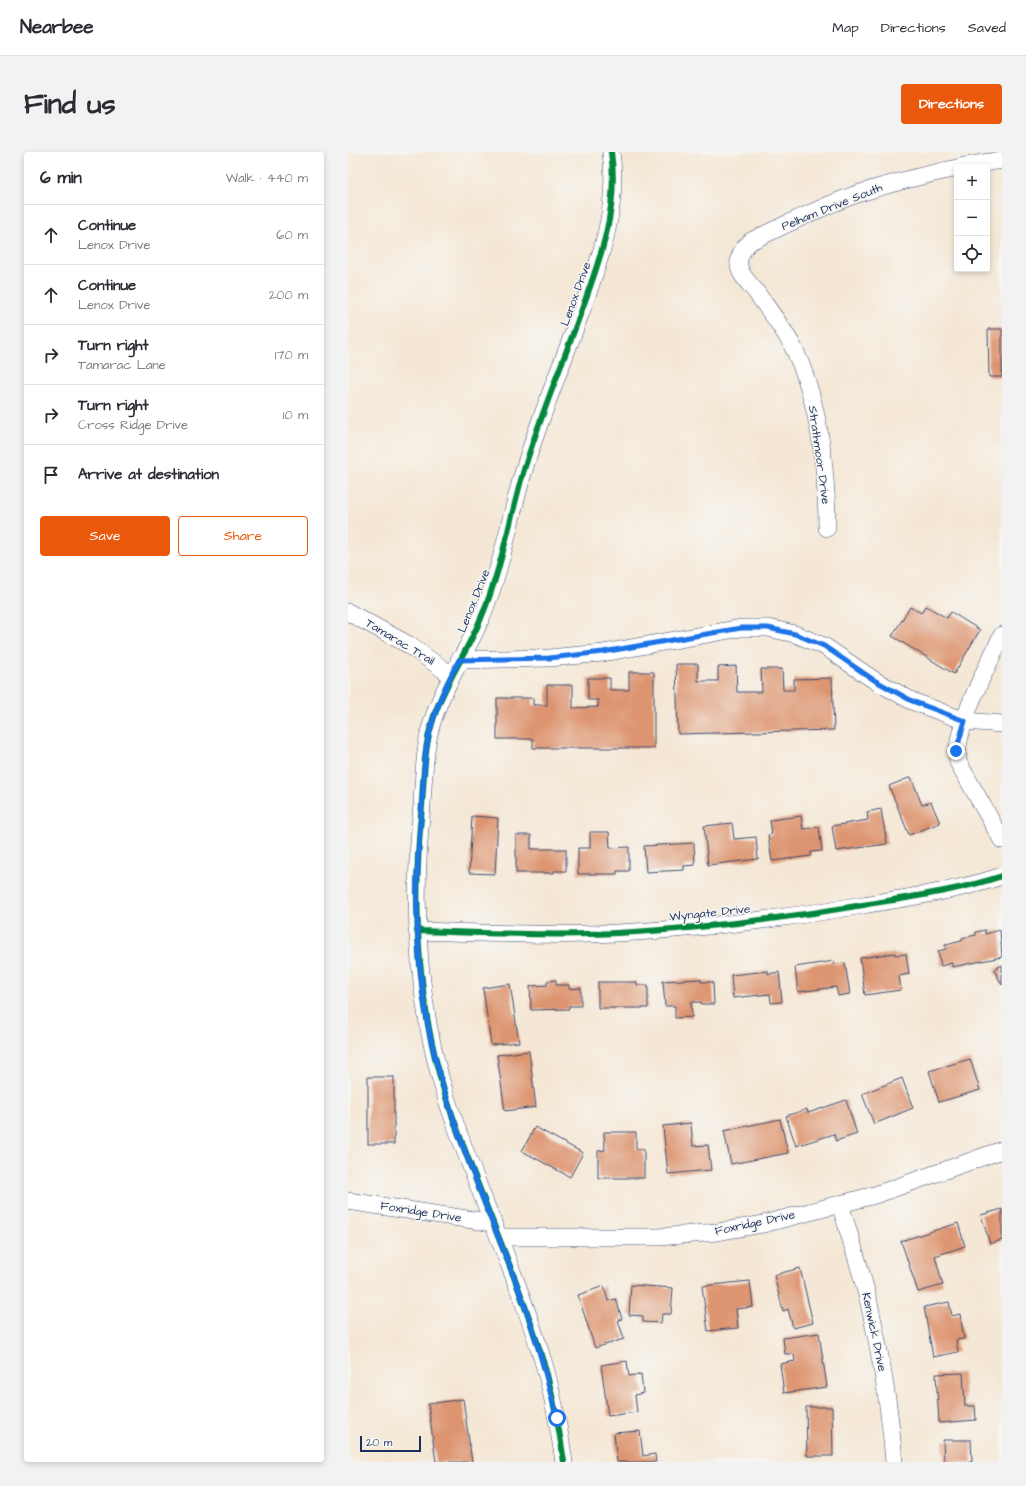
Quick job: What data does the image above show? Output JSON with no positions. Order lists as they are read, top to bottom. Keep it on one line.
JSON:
{"streets":{"street":["Pelham Drive South","Lenox Drive","Strathmoor Drive","Tamarac Trail","Wyngate Drive","Foxridge Drive","Kenwick Drive"]},"crossings":[["Pelham Drive South","Strathmoor Drive"],["Lenox Drive","Tamarac Trail"],["Lenox Drive","Wyngate Drive"],["Lenox Drive","Foxridge Drive"],["Foxridge Drive","Kenwick Drive"]],"scale_bar":"20 m","page":{"header":"Nearbee","nav":["Map","Directions","Saved"],"buttons":["Directions",["Save","Share"]],"title":"Find us","heading":["6 min","Walk · 440 m"],"map_buttons":["+","−"],"list":[["Continue","Lenox Drive","60 m"],["Continue","Lenox Drive","200 m"],["Turn right","Tamarac Lane","170 m"],["Turn right","Cross Ridge Drive","10 m"],"Arrive at destination"],"scale":"20 m"}}
